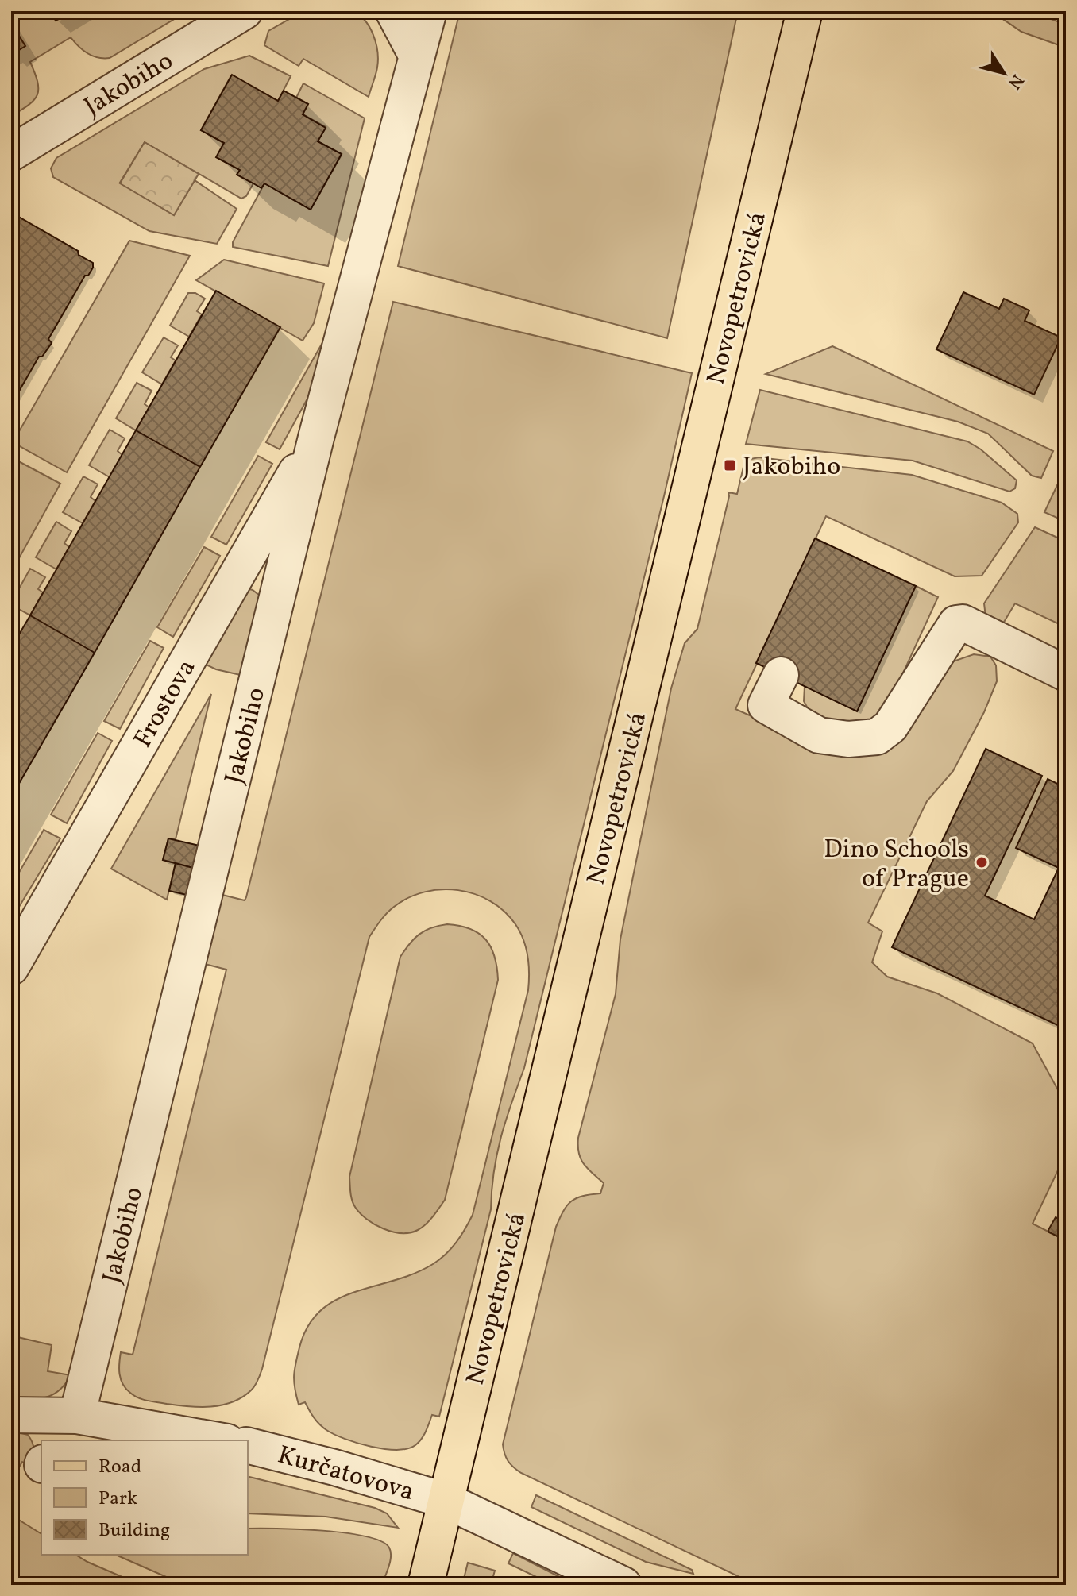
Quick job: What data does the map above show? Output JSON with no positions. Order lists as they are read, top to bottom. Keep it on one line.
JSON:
{"streets":{"main road":["Novopetrovická"],"street":["Jakobiho","Frostova","Kurčatovova"]},"crossings":[["Jakobiho","Frostova"],["Novopetrovická","Kurčatovova"]],"places":{"transit":["Jakobiho"],"other":["Dino Schools of Prague"]},"legend":["Road","Park","Building"],"north":"bottom right"}
